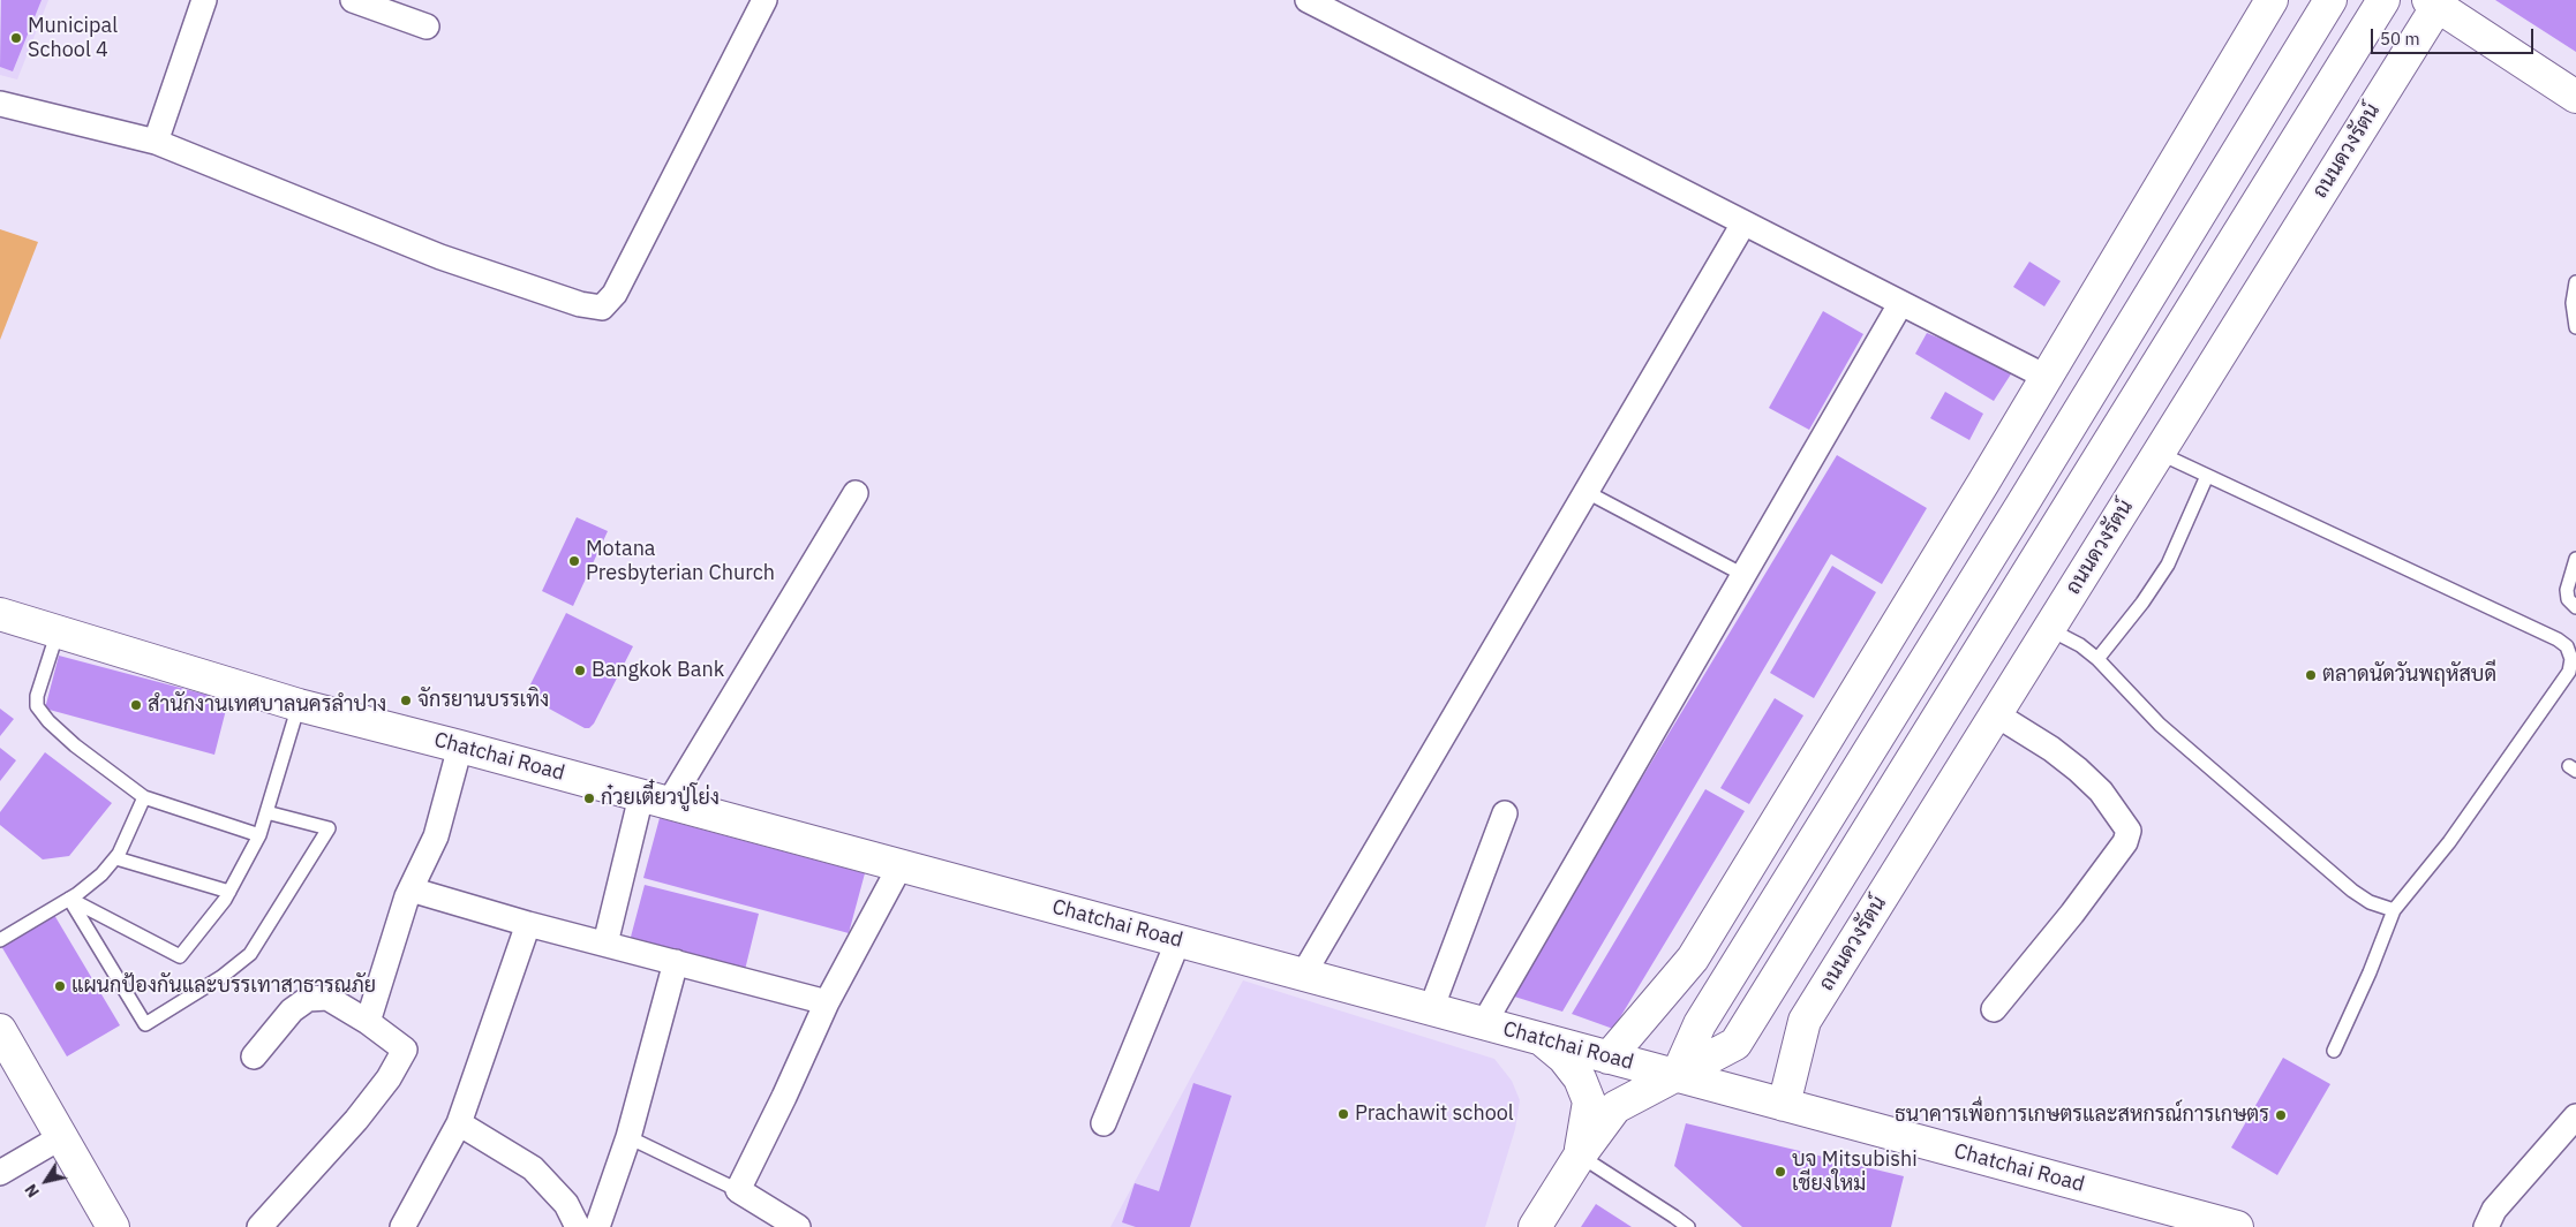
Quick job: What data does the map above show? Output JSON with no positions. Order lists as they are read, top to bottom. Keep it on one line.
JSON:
{"streets":{"main road":["ถนนดวงรัตน์","Chatchai Road"]},"crossings":[["ถนนดวงรัตน์","Chatchai Road"]],"places":["Municipal School 4","Motana Presbyterian Church","Bangkok Bank","ตลาดนัดวันพฤหัสบดี","จักรยานบรรเทิง","สำนักงานเทศบาลนครลำปาง","ก๋วยเตี๋ยวปู่โย่ง","แผนกป้องกันและบรรเทาสาธารณภัย","Prachawit school","ธนาคารเพื่อการเกษตรและสหกรณ์การเกษตร","บจ Mitsubishi เชียงใหม่"],"scale_bar":"50 m","north":"bottom left"}
